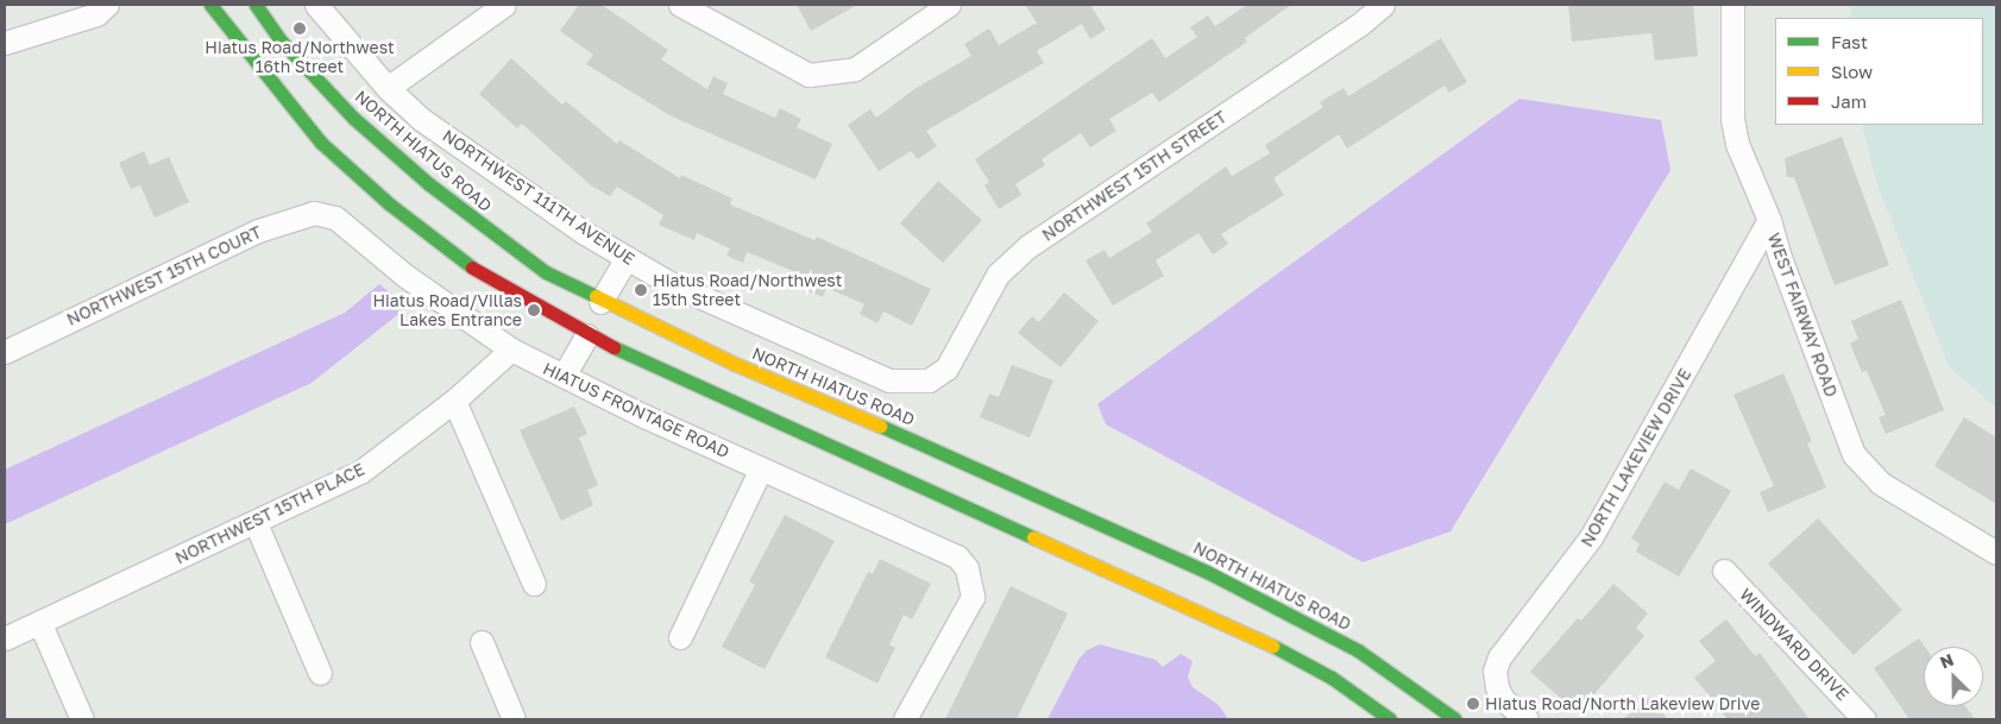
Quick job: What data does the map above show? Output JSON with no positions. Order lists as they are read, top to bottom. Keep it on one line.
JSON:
{"streets":{"main road":["NORTH HIATUS ROAD"],"street":["NORTHWEST 15TH STREET","NORTHWEST 111TH AVENUE","NORTHWEST 15TH COURT","WEST FAIRWAY ROAD","HIATUS FRONTAGE ROAD","NORTH LAKEVIEW DRIVE","NORTHWEST 15TH PLACE","WINDWARD DRIVE"]},"crossings":[["NORTHWEST 15TH STREET","NORTHWEST 111TH AVENUE"],["NORTHWEST 15TH COURT","HIATUS FRONTAGE ROAD"],["WEST FAIRWAY ROAD","NORTH LAKEVIEW DRIVE"],["HIATUS FRONTAGE ROAD","NORTHWEST 15TH PLACE"]],"places":["Hiatus Road/Northwest 16th Street","Hiatus Road/Northwest 15th Street","Hiatus Road/Villas Lakes Entrance","Hiatus Road/North Lakeview Drive"],"legend":["Fast","Slow","Jam"],"north":"top left"}
